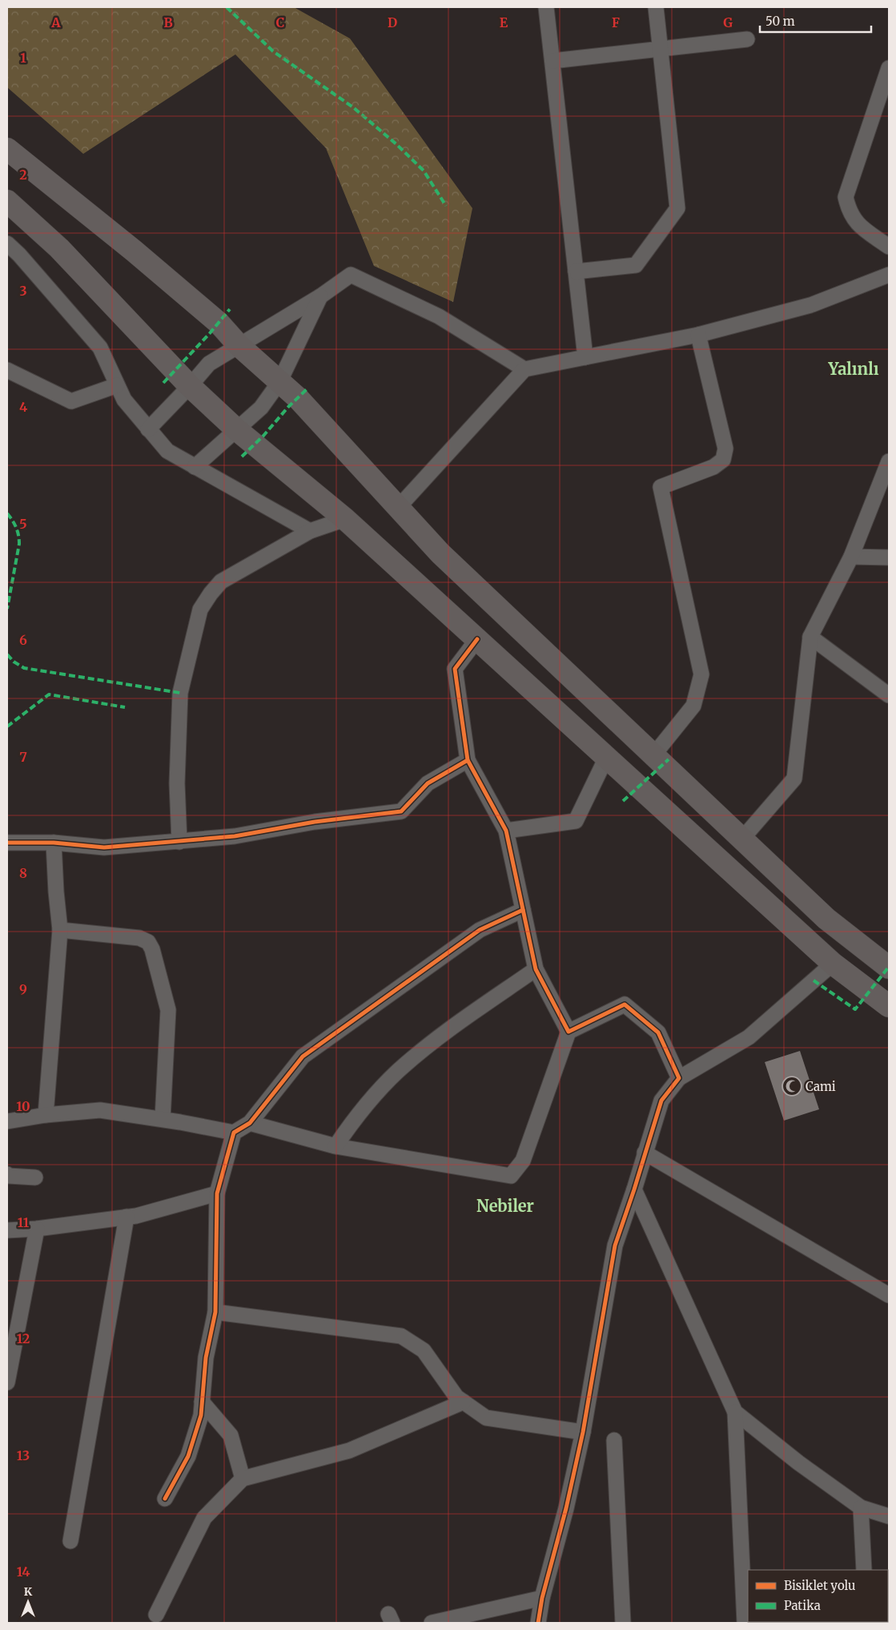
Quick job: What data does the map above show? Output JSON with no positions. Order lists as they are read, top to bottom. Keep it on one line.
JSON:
{"districts":["Yalınlı","Nebiler"],"places":{"mosque":["Cami"]},"legend":["Bisiklet yolu","Patika"],"scale_bar":"50 m","north":"top","grid":{"columns":["A","B","C","D","E","F","G"],"rows":["1","2","3","4","5","6","7","8","9","10","11","12","13","14"]}}
